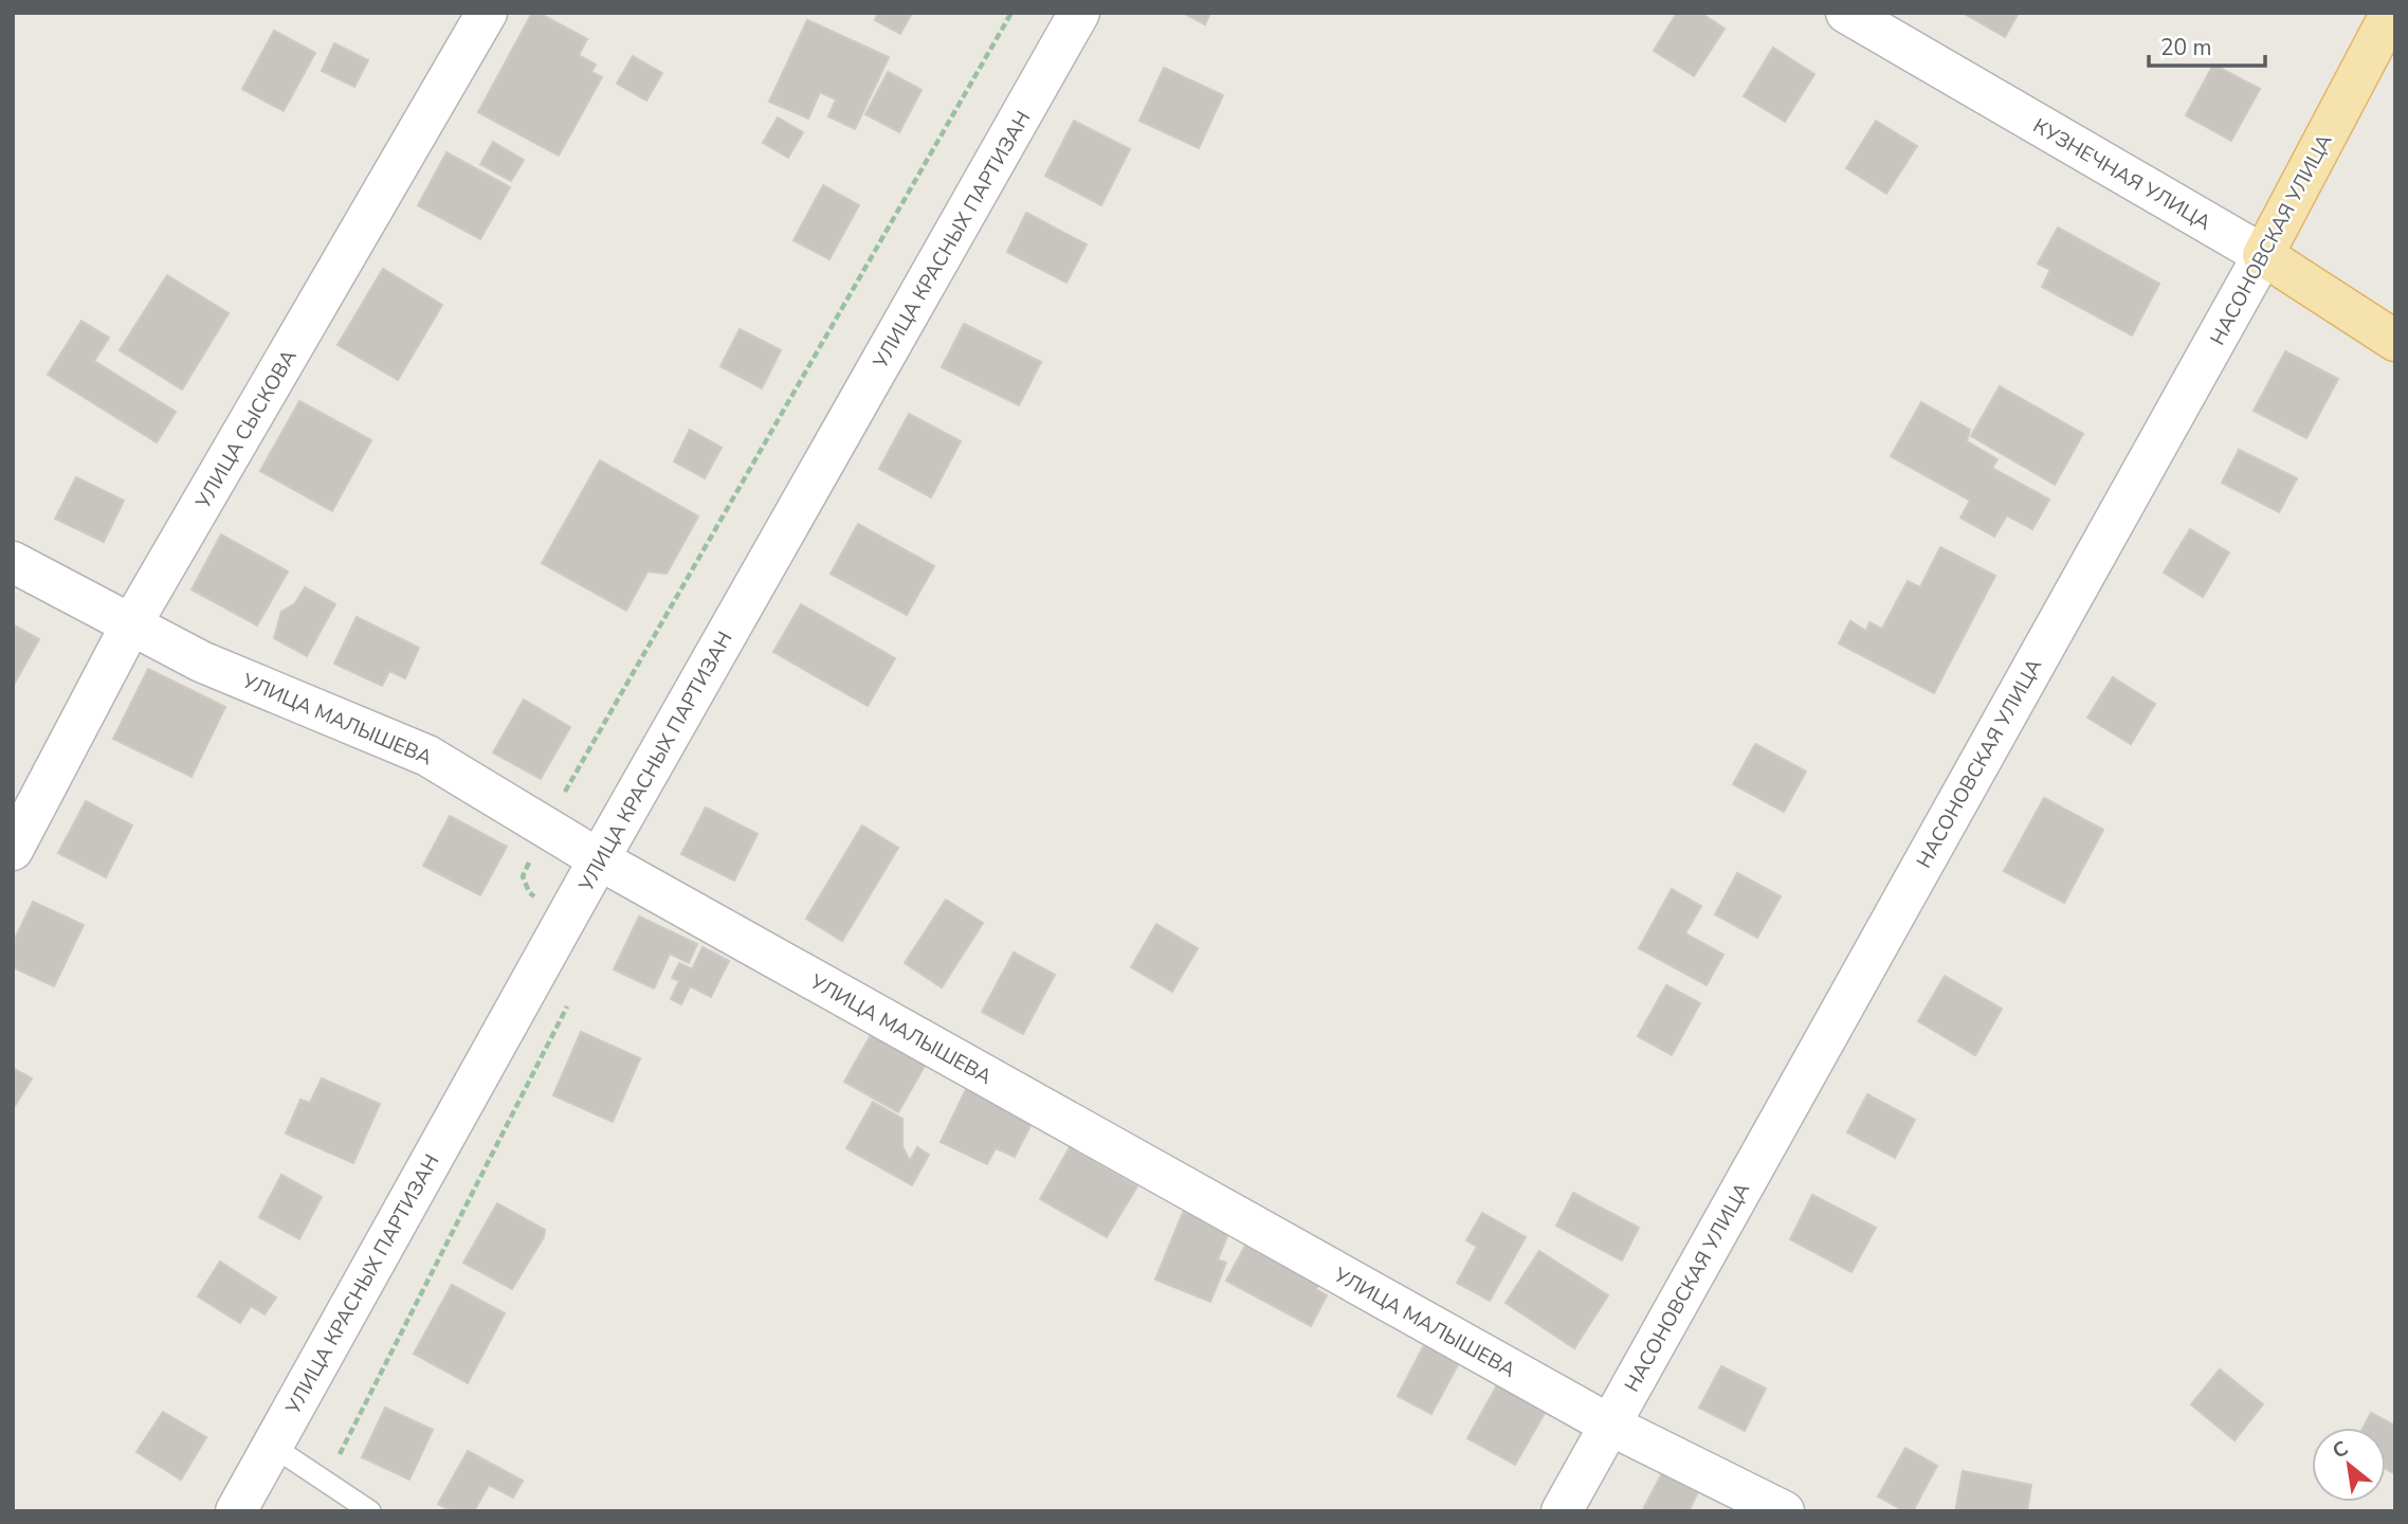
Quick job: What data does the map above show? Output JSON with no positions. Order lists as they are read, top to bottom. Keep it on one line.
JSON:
{"streets":{"main road":["КУЗНЕЧНАЯ УЛИЦА","НАСОНОВСКАЯ УЛИЦА"],"street":["УЛИЦА КРАСНЫХ ПАРТИЗАН","УЛИЦА СЫСКОВА","УЛИЦА МАЛЫШЕВА"]},"crossings":[["КУЗНЕЧНАЯ УЛИЦА","НАСОНОВСКАЯ УЛИЦА"],["УЛИЦА КРАСНЫХ ПАРТИЗАН","УЛИЦА МАЛЫШЕВА"],["НАСОНОВСКАЯ УЛИЦА","УЛИЦА МАЛЫШЕВА"],["УЛИЦА СЫСКОВА","УЛИЦА МАЛЫШЕВА"]],"scale_bar":"20 m","north":"top left"}
